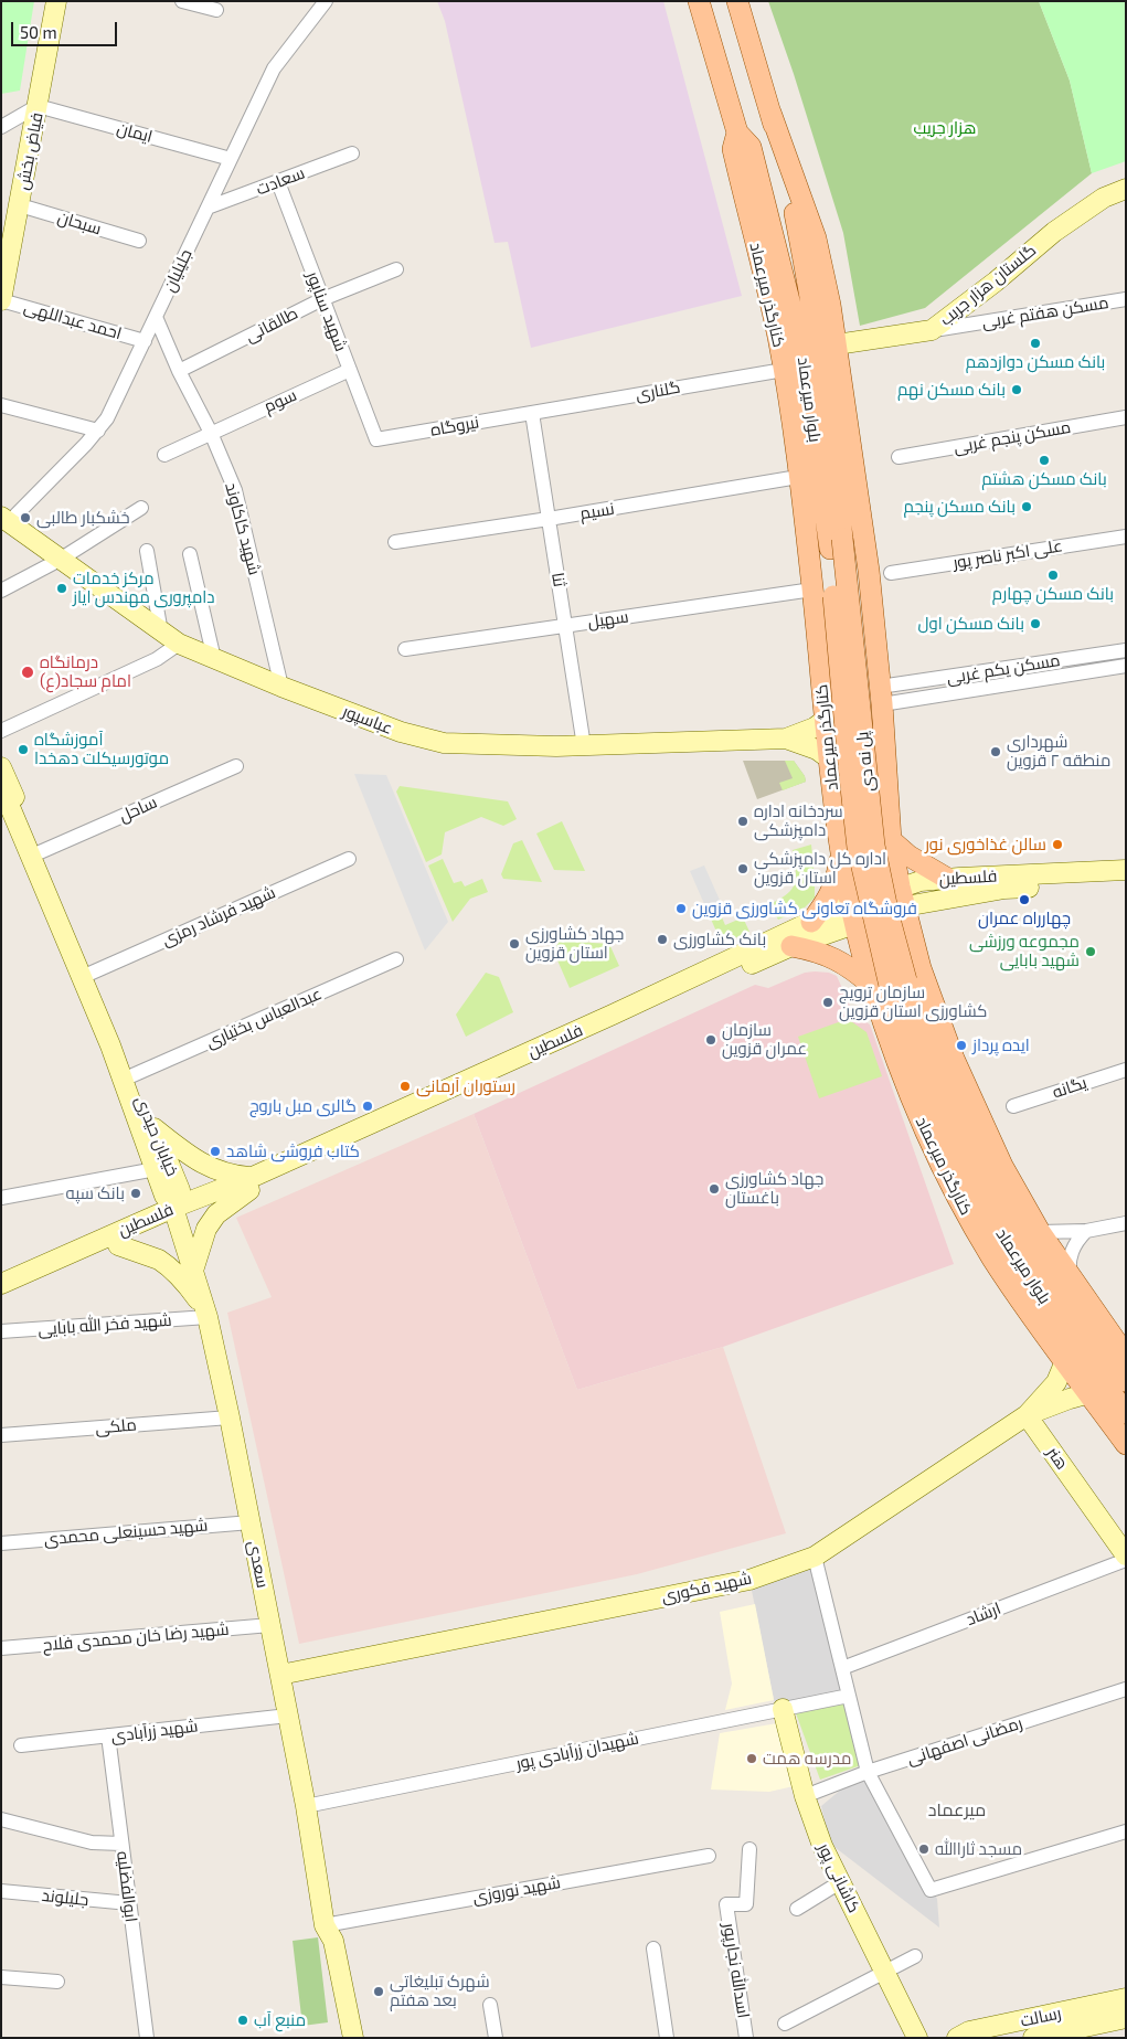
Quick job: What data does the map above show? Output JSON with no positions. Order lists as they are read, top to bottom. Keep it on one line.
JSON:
{"streets":{"main road":["کنارگذر میرعماد","بلوار میرعماد","پل نه دی"],"street":["ایمان","فیاض بخش","سعادت","سبحان","جلیلیان","گلستان هزار جریب","شهید سناپور","مسکن هفتم غربی","احمد عبداللهی","طالقانی","گلناری","سوم","نیروگاه","مسکن پنجم غربی","نسیم","شهید کاکاوند","علی اکبر ناصر پور","ثنا","سهیل","مسکن یکم غربی","عباسپور","ساحل","فلسطین","شهید فرشاد رمزی","عبدالعباس بختیاری","یگانه","خیابان حیدری","شهید فخر الله بابایی","ملکی","هنر","شهید حسینعلی محمدی","سعدی","شهید فکوری","ارشاد","شهید رضا خان محمدی فلاح","شهید زرآبادی","رمضانی اصفهانی","شهیدان زرآبادی پور","کاشانی پور","ابوالفضلیه","شهید نوروزی","جلیلوند","اسدالله نجارپور","رسالت"]},"crossings":[["ایمان","فیاض بخش"],["ایمان","جلیلیان"],["فیاض بخش","سبحان"],["فیاض بخش","احمد عبداللهی"],["سعادت","جلیلیان"],["سعادت","شهید سناپور"],["جلیلیان","احمد عبداللهی"],["جلیلیان","شهید کاکاوند"],["جلیلیان","عباسپور"],["گلستان هزار جریب","کنارگذر میرعماد"],["گلستان هزار جریب","مسکن هفتم غربی"],["کنارگذر میرعماد","گلناری"],["کنارگذر میرعماد","بلوار میرعماد"],["کنارگذر میرعماد","نسیم"],["کنارگذر میرعماد","سهیل"],["کنارگذر میرعماد","مسکن یکم غربی"],["کنارگذر میرعماد","پل نه دی"],["کنارگذر میرعماد","فلسطین"],["کنارگذر میرعماد","شهید فکوری"],["شهید سناپور","طالقانی"],["شهید سناپور","سوم"],["شهید سناپور","نیروگاه"],["طالقانی","شهید کاکاوند"],["گلناری","نیروگاه"],["گلناری","ثنا"],["بلوار میرعماد","پل نه دی"],["سوم","شهید کاکاوند"],["نیروگاه","ثنا"],["نسیم","ثنا"],["شهید کاکاوند","عباسپور"],["ثنا","سهیل"],["ثنا","عباسپور"],["ساحل","خیابان حیدری"],["فلسطین","خیابان حیدری"],["فلسطین","سعدی"],["شهید فرشاد رمزی","خیابان حیدری"],["عبدالعباس بختیاری","خیابان حیدری"],["خیابان حیدری","سعدی"],["شهید فخر الله بابایی","سعدی"],["ملکی","سعدی"],["هنر","شهید فکوری"],["شهید حسینعلی محمدی","سعدی"],["سعدی","شهید فکوری"],["سعدی","شهید رضا خان محمدی فلاح"],["سعدی","شهید زرآبادی"],["سعدی","شهیدان زرآبادی پور"],["سعدی","شهید نوروزی"],["شهید زرآبادی","ابوالفضلیه"],["رمضانی اصفهانی","کاشانی پور"],["شهیدان زرآبادی پور","کاشانی پور"],["ابوالفضلیه","جلیلوند"]],"districts":["میرعماد"],"parks":["هزار جریب"],"places":["بانک مسکن دوازدهم","بانک مسکن نهم","بانک مسکن هشتم","بانک مسکن پنجم","خشکبار طالبی","بانک مسکن چهارم","مرکز خدمات دامپروری مهندس ایاز","بانک مسکن اول","درمانگاه امام سجاد(ع)","آموزشگاه موتورسیکلت دهخدا","شهرداری منطقه ۲ قزوین","سردخانه اداره دامپزشکی","سالن غذاخوری نور","اداره کل دامپزشکی استان قزوین","چهارراه عمران","فروشگاه تعاونی کشاورزی قزوین","بانک کشاورزی","جهاد کشاورزی استان قزوین","مجموعه ورزشی شهید بابایی","سازمان ترویج کشاورزی استان قزوین","سازمان عمران قزوین","ایده پرداز","رستوران آرمانی","گالری مبل باروج","کتاب فروشی شاهد","جهاد کشاورزی باغستان","بانک سپه","مدرسه همت","مسجد ثاراالله","شهرک تبلیغاتی بعد هفتم","منبع آب"],"scale_bar":"50 m"}
